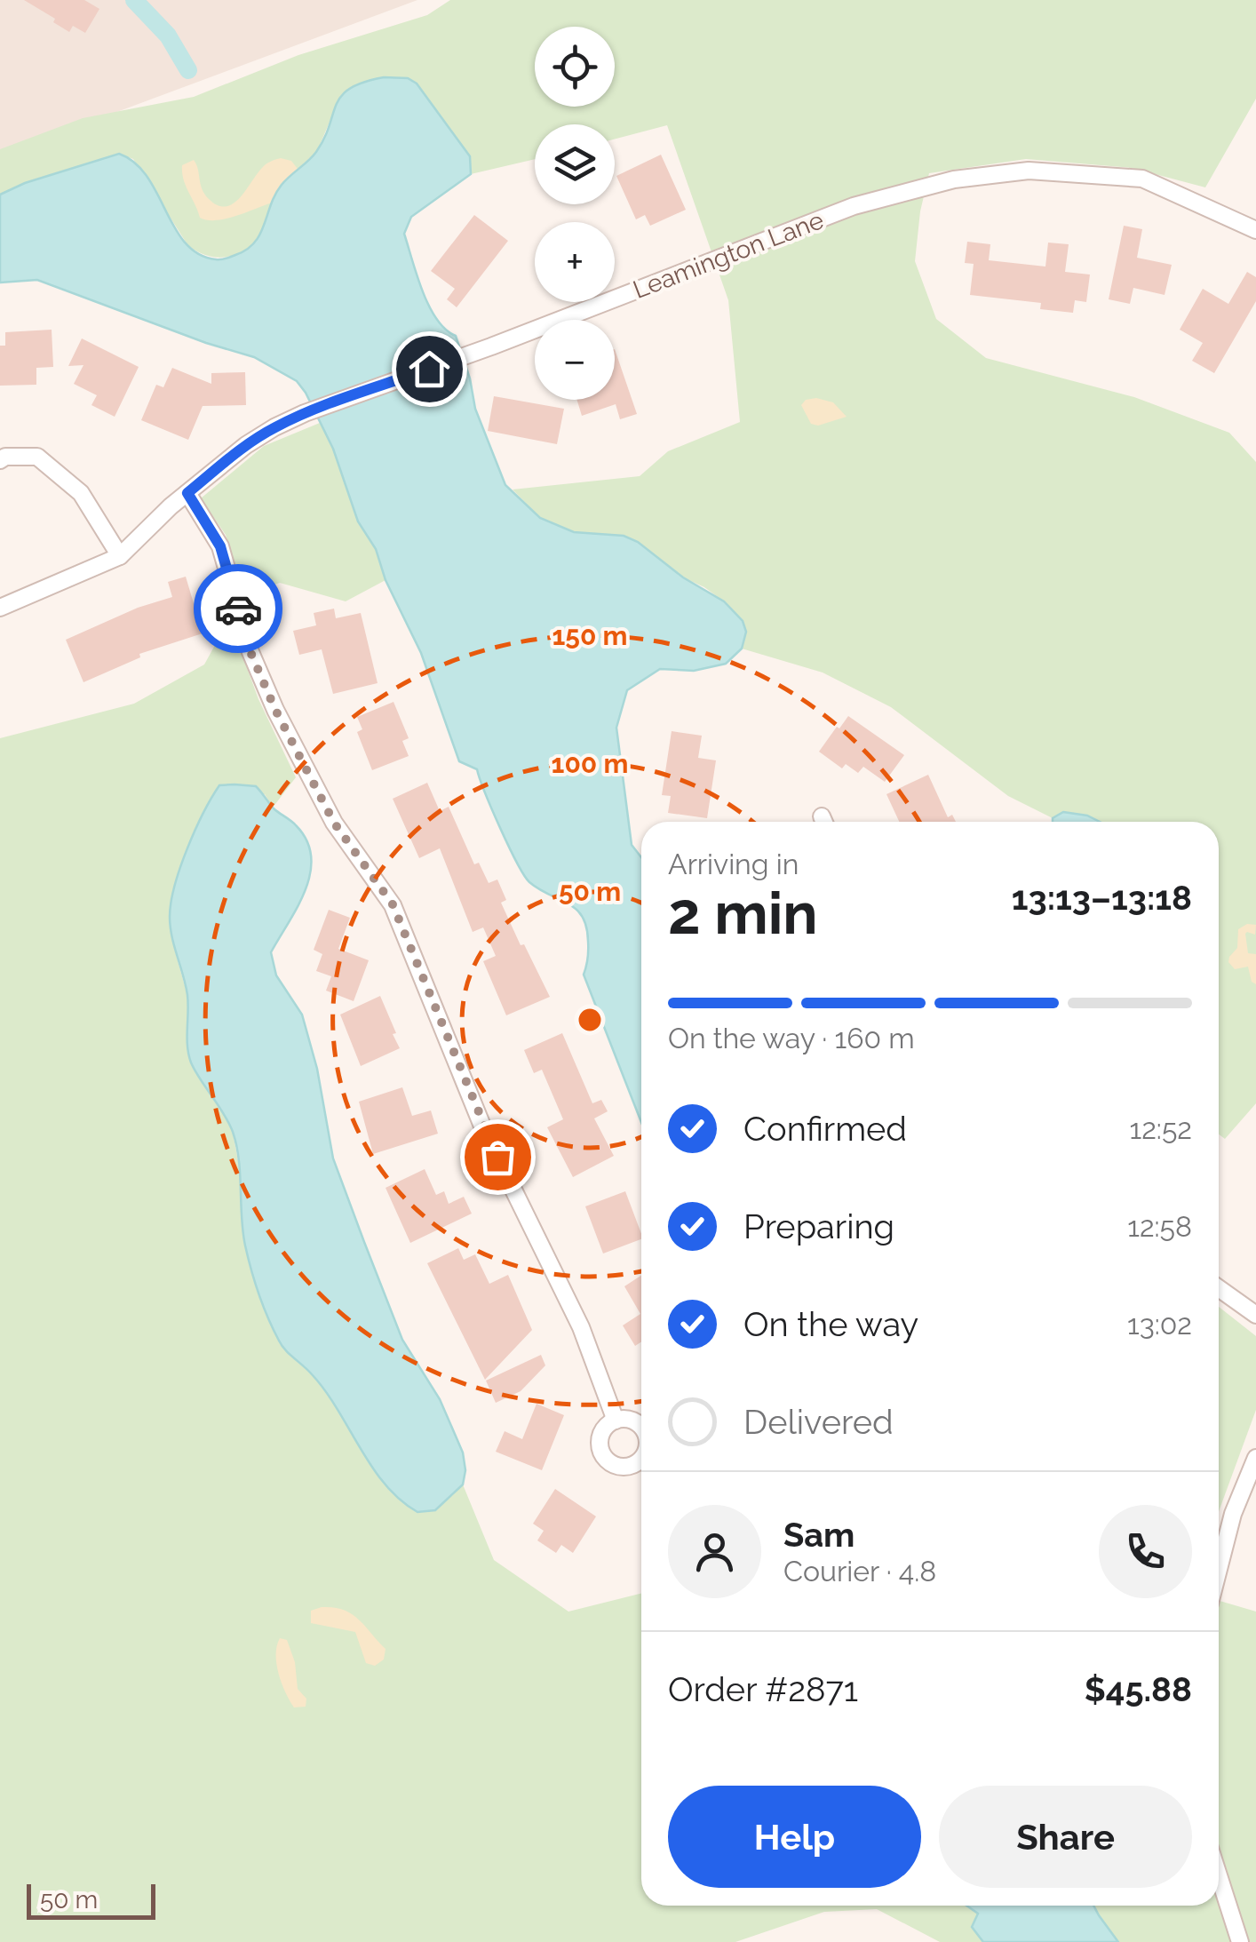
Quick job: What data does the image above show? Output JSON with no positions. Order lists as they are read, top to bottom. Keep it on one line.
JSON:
{"streets":{"street":["Leamington Lane"]},"scale_bar":"50 m","page":{"map_buttons":["+","−"],"heading":["2 min","Arriving in","13:13–13:18"],"panel":["Sam","Courier · 4.8","Order #2871","$45.88"],"bar":"On the way · 160 m","list":[["Confirmed","12:52"],["Preparing","12:58"],["On the way","13:02"],"Delivered"],"buttons":["Help","Share"],"scale":"50 m"},"rings":["150 m","100 m","50 m"]}
